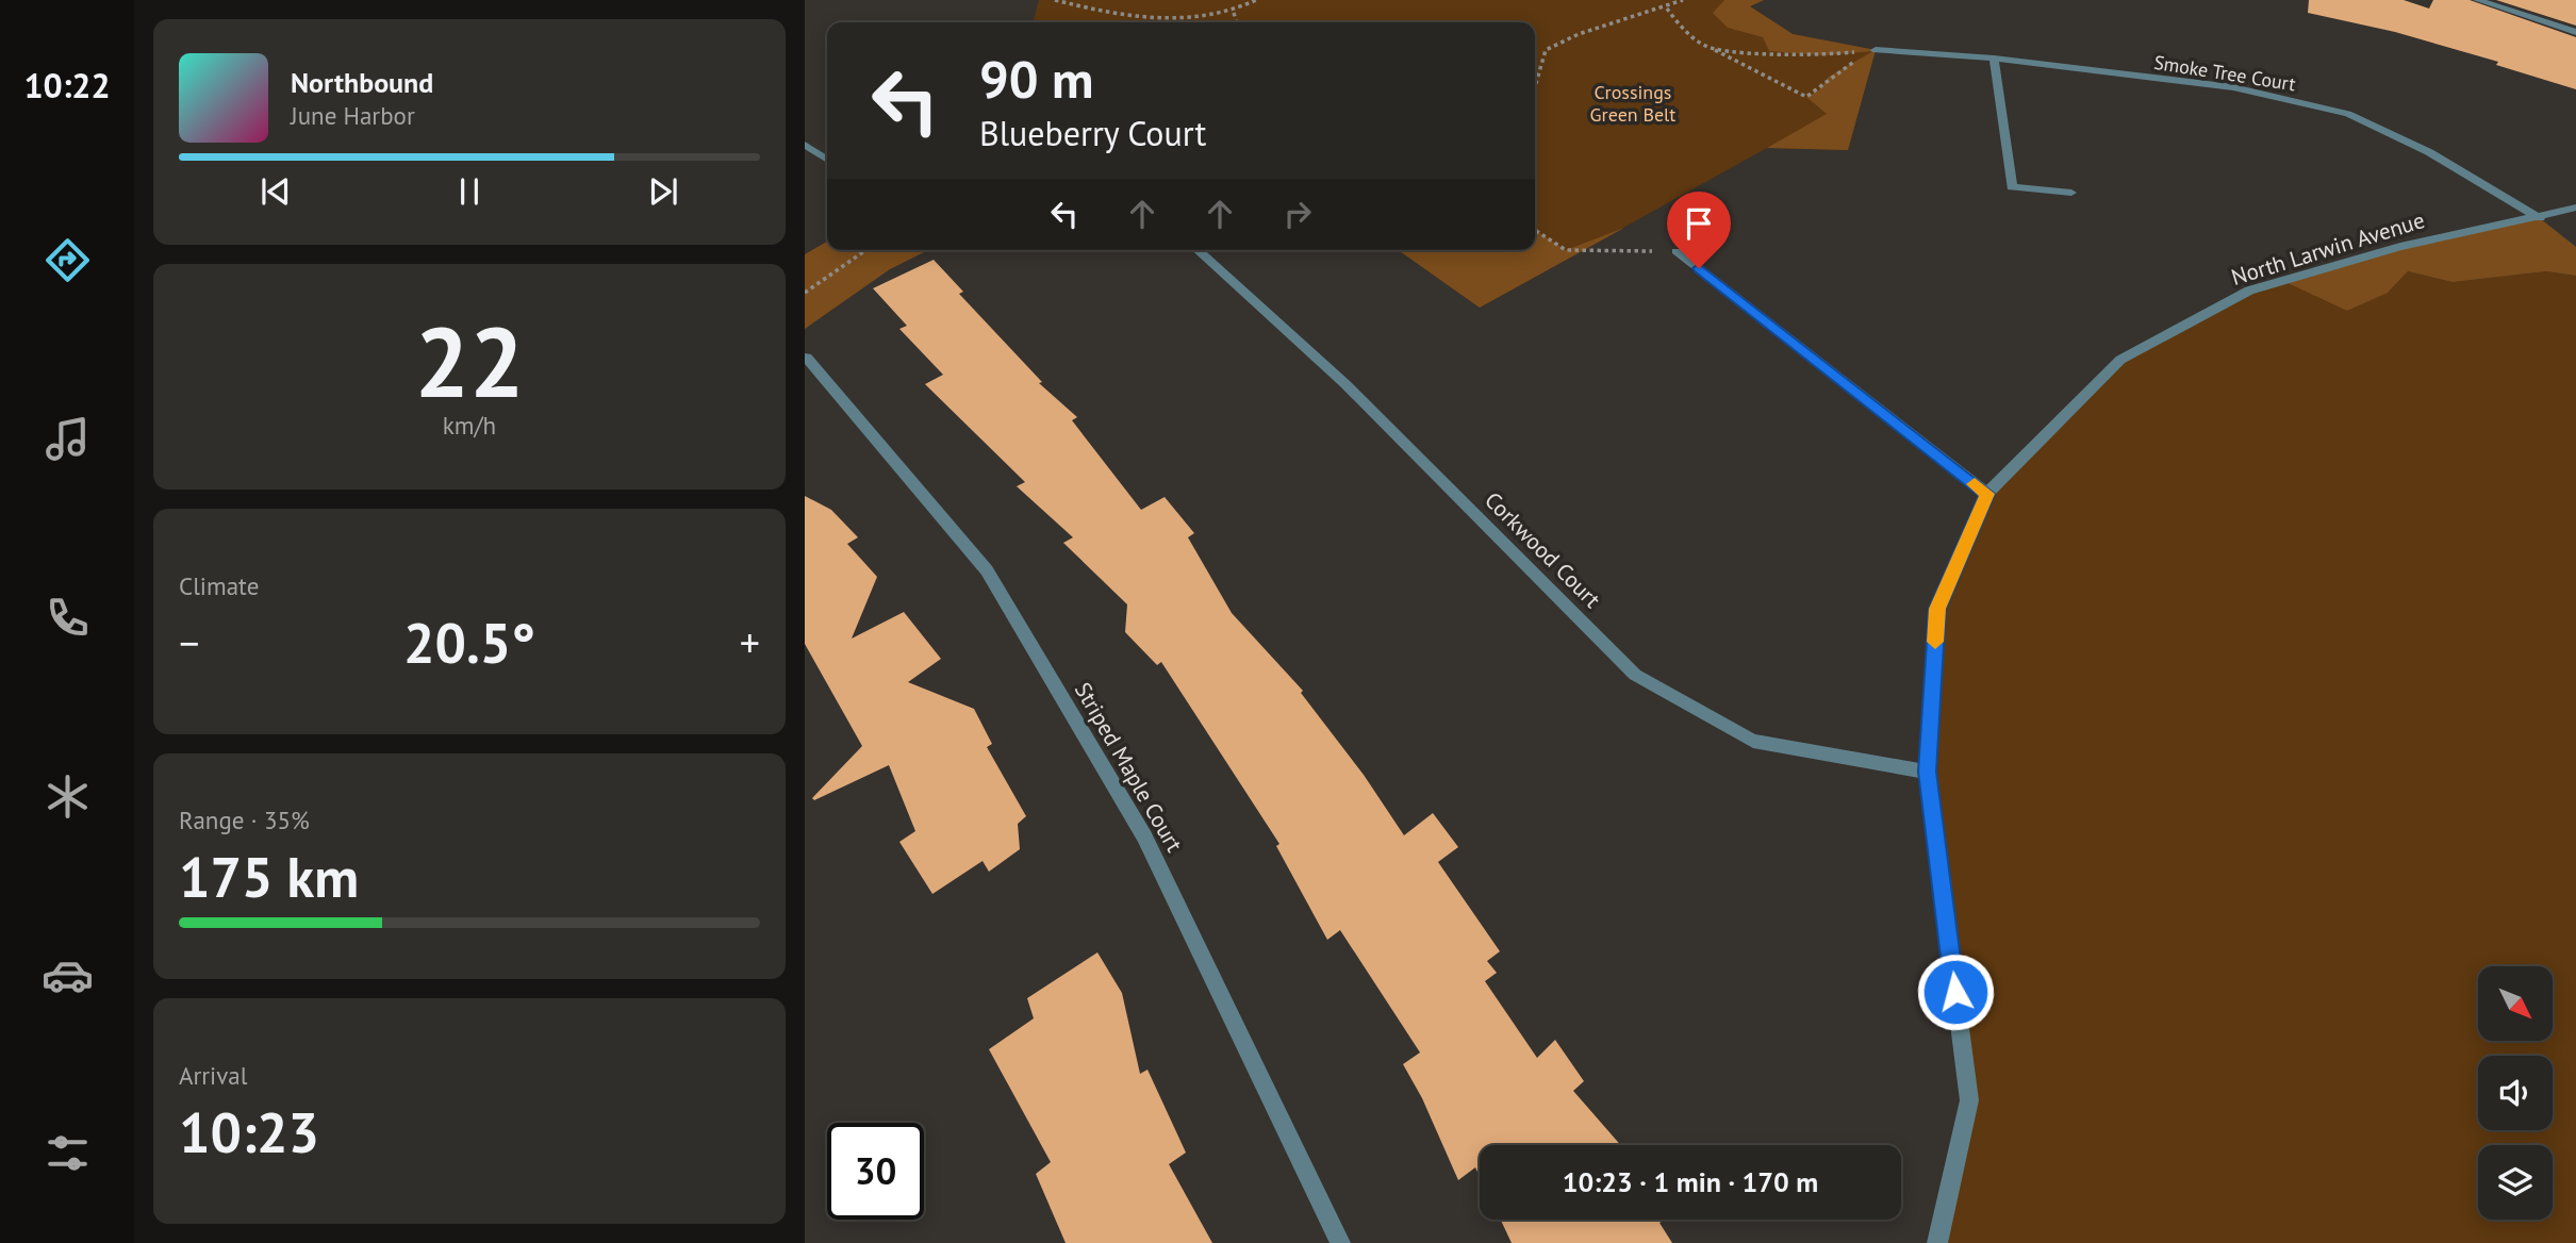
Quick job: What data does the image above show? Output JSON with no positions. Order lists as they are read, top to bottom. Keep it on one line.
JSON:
{"streets":{"street":["Smoke Tree Court","North Larwin Avenue","Corkwood Court","Striped Maple Court"]},"crossings":[["Smoke Tree Court","North Larwin Avenue"],["North Larwin Avenue","Corkwood Court"]],"parks":["Crossings Green Belt"],"north":"bottom right","page":{"tabs":"10:22","turn":["90 m","Blueberry Court"],"song":["Northbound","June Harbor"],"tile":[["22","km/h"],"Climate",["Range · 35%","175 km"],["Arrival","10:23"]],"heat":["−","20.5°","+"],"limit":"30","trip":"10:23 · 1 min · 170 m"}}
